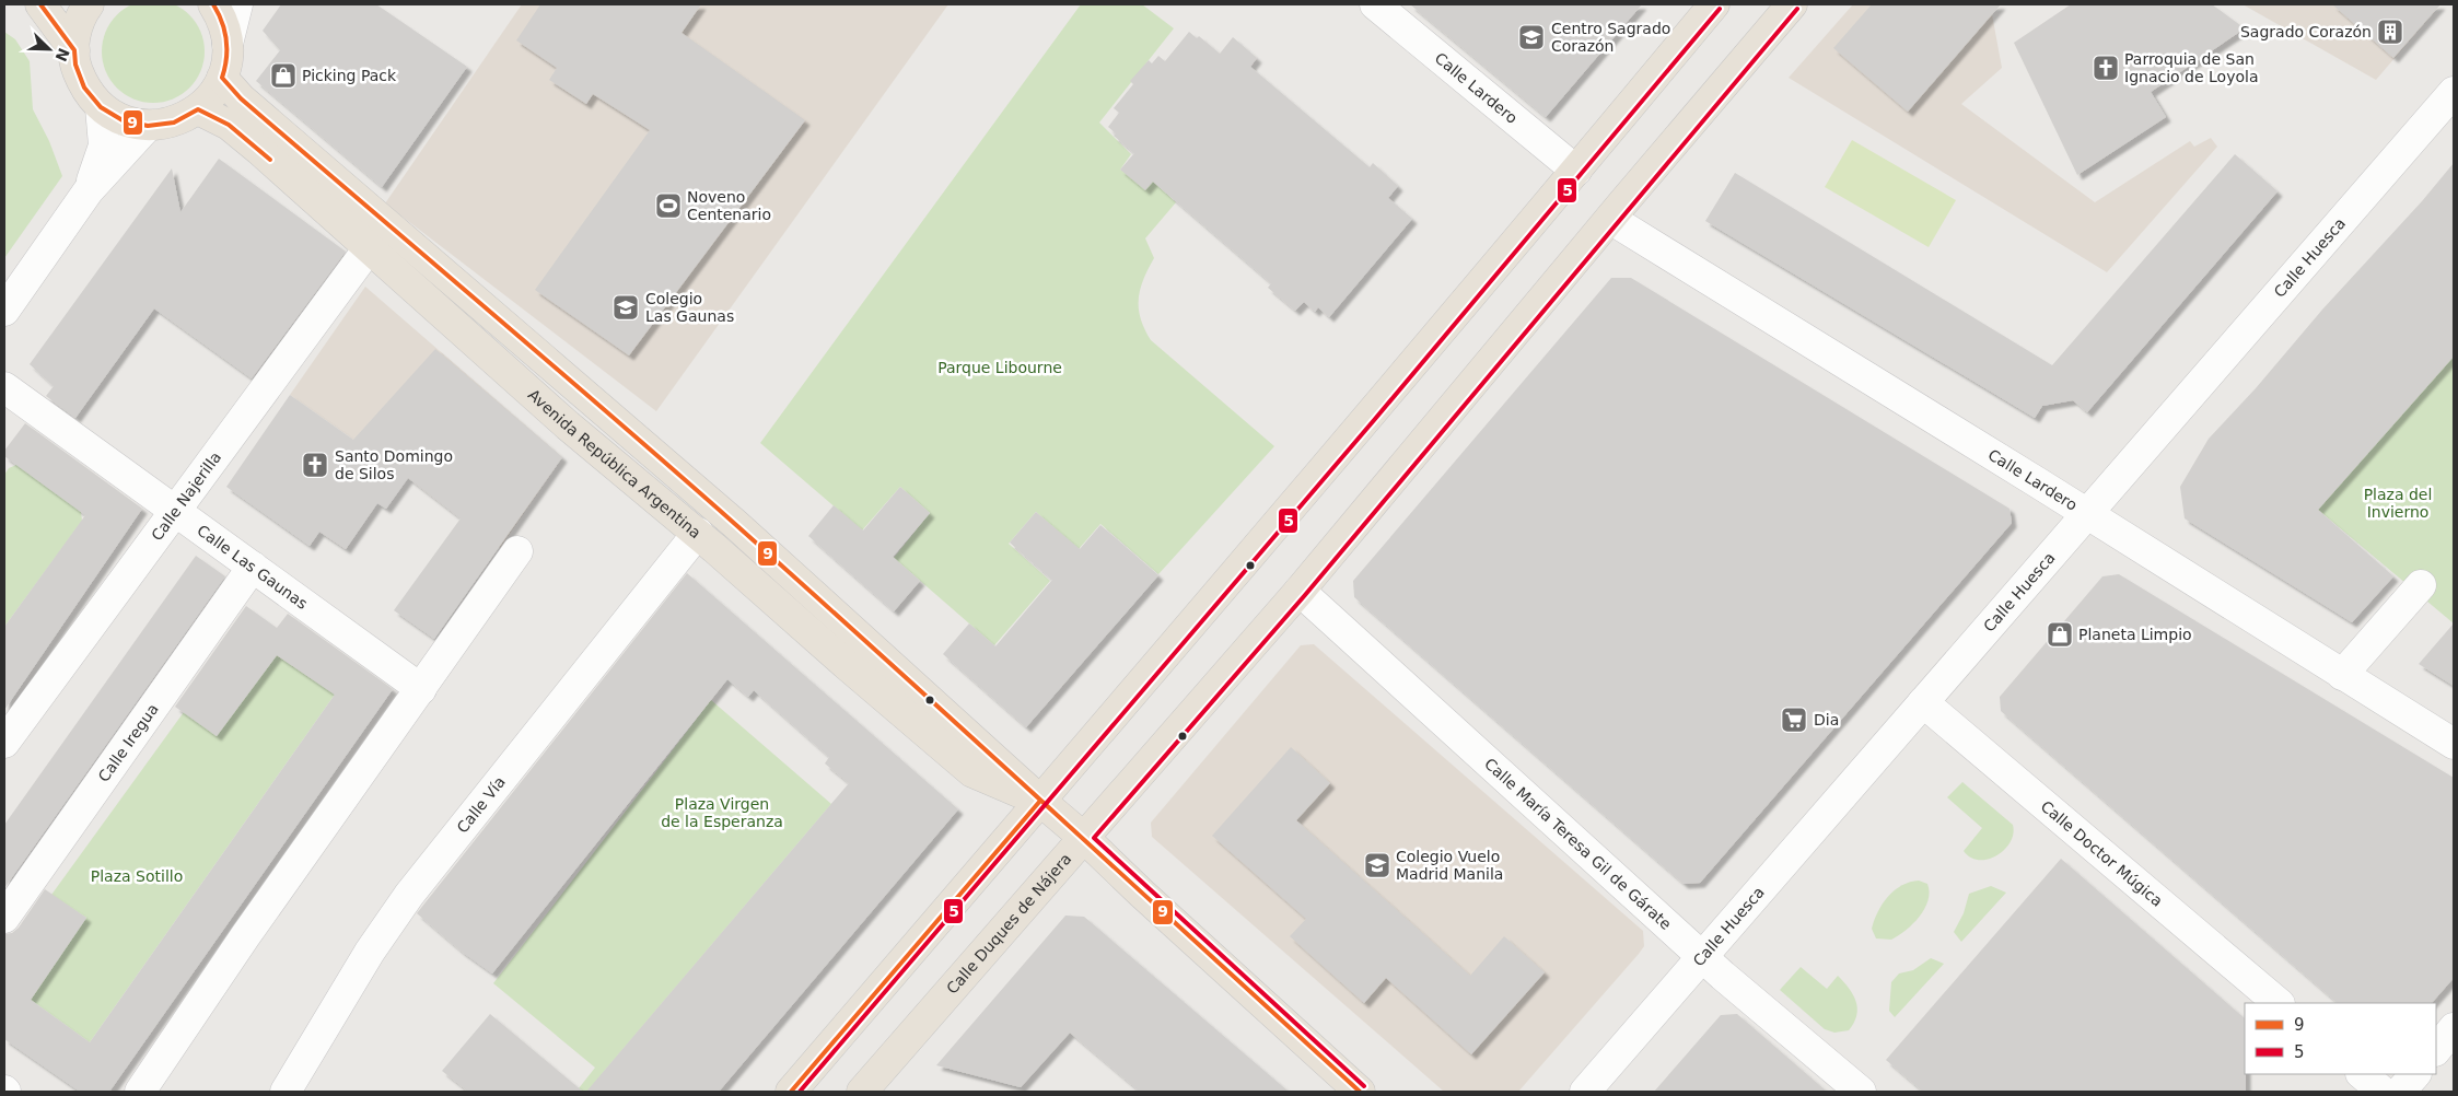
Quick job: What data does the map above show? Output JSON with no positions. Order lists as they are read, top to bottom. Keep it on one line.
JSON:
{"streets":{"main road":["Avenida República Argentina","Calle Duques de Nájera"],"street":["Calle Lardero","Calle Huesca","Calle Najerilla","Calle Las Gaunas","Calle Iregua","Calle Vía","Calle María Teresa Gil de Gárate","Calle Doctor Múgica"]},"crossings":[["Calle Lardero","Calle Huesca"],["Calle Lardero","Calle Duques de Nájera"],["Calle Huesca","Calle María Teresa Gil de Gárate"],["Calle Huesca","Calle Doctor Múgica"],["Avenida República Argentina","Calle Najerilla"],["Avenida República Argentina","Calle Vía"],["Avenida República Argentina","Calle Duques de Nájera"],["Calle Najerilla","Calle Las Gaunas"],["Calle Las Gaunas","Calle Iregua"],["Calle María Teresa Gil de Gárate","Calle Duques de Nájera"]],"parks":["Parque Libourne","Plaza del Invierno","Plaza Virgen de la Esperanza","Plaza Sotillo"],"places":{"building":["Sagrado Corazón"],"school or university":["Centro Sagrado Corazón","Colegio Las Gaunas","Colegio Vuelo Madrid Manila"],"church":["Parroquia de San Ignacio de Loyola","Santo Domingo de Silos"],"shop":["Picking Pack","Planeta Limpio"],"sports":["Noveno Centenario"],"supermarket":["Dia"]},"lines":["transit line 9","transit line 5"],"legend":["9","5"],"north":"bottom right"}
